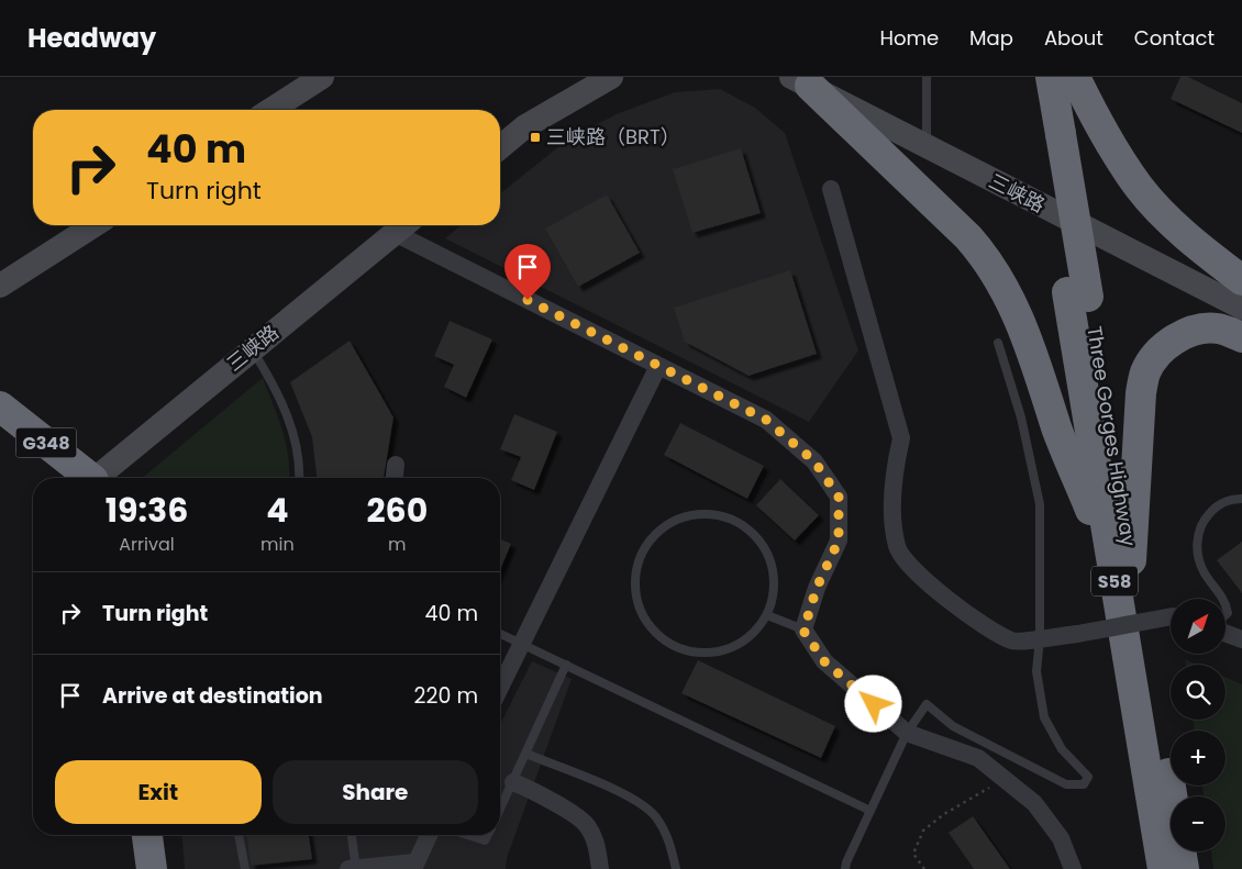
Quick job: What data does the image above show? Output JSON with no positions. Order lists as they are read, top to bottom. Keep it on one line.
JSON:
{"streets":{"highway":["Three Gorges Highway","G348","S58"],"main road":["三峡路"]},"crossings":[["Three Gorges Highway","S58"]],"places":{"transit":["三峡路（BRT）"]},"north":"top right","page":{"header":"Headway","nav":["Home","Map","About","Contact"],"turn":["40 m","Turn right"],"eta":["19:36","Arrival","4","min","260","m"],"list":[{"name":"Turn right","value":"40 m"},{"name":"Arrive at destination","value":"220 m"}],"map_buttons":["+","−"],"buttons":["Exit","Share"]}}
